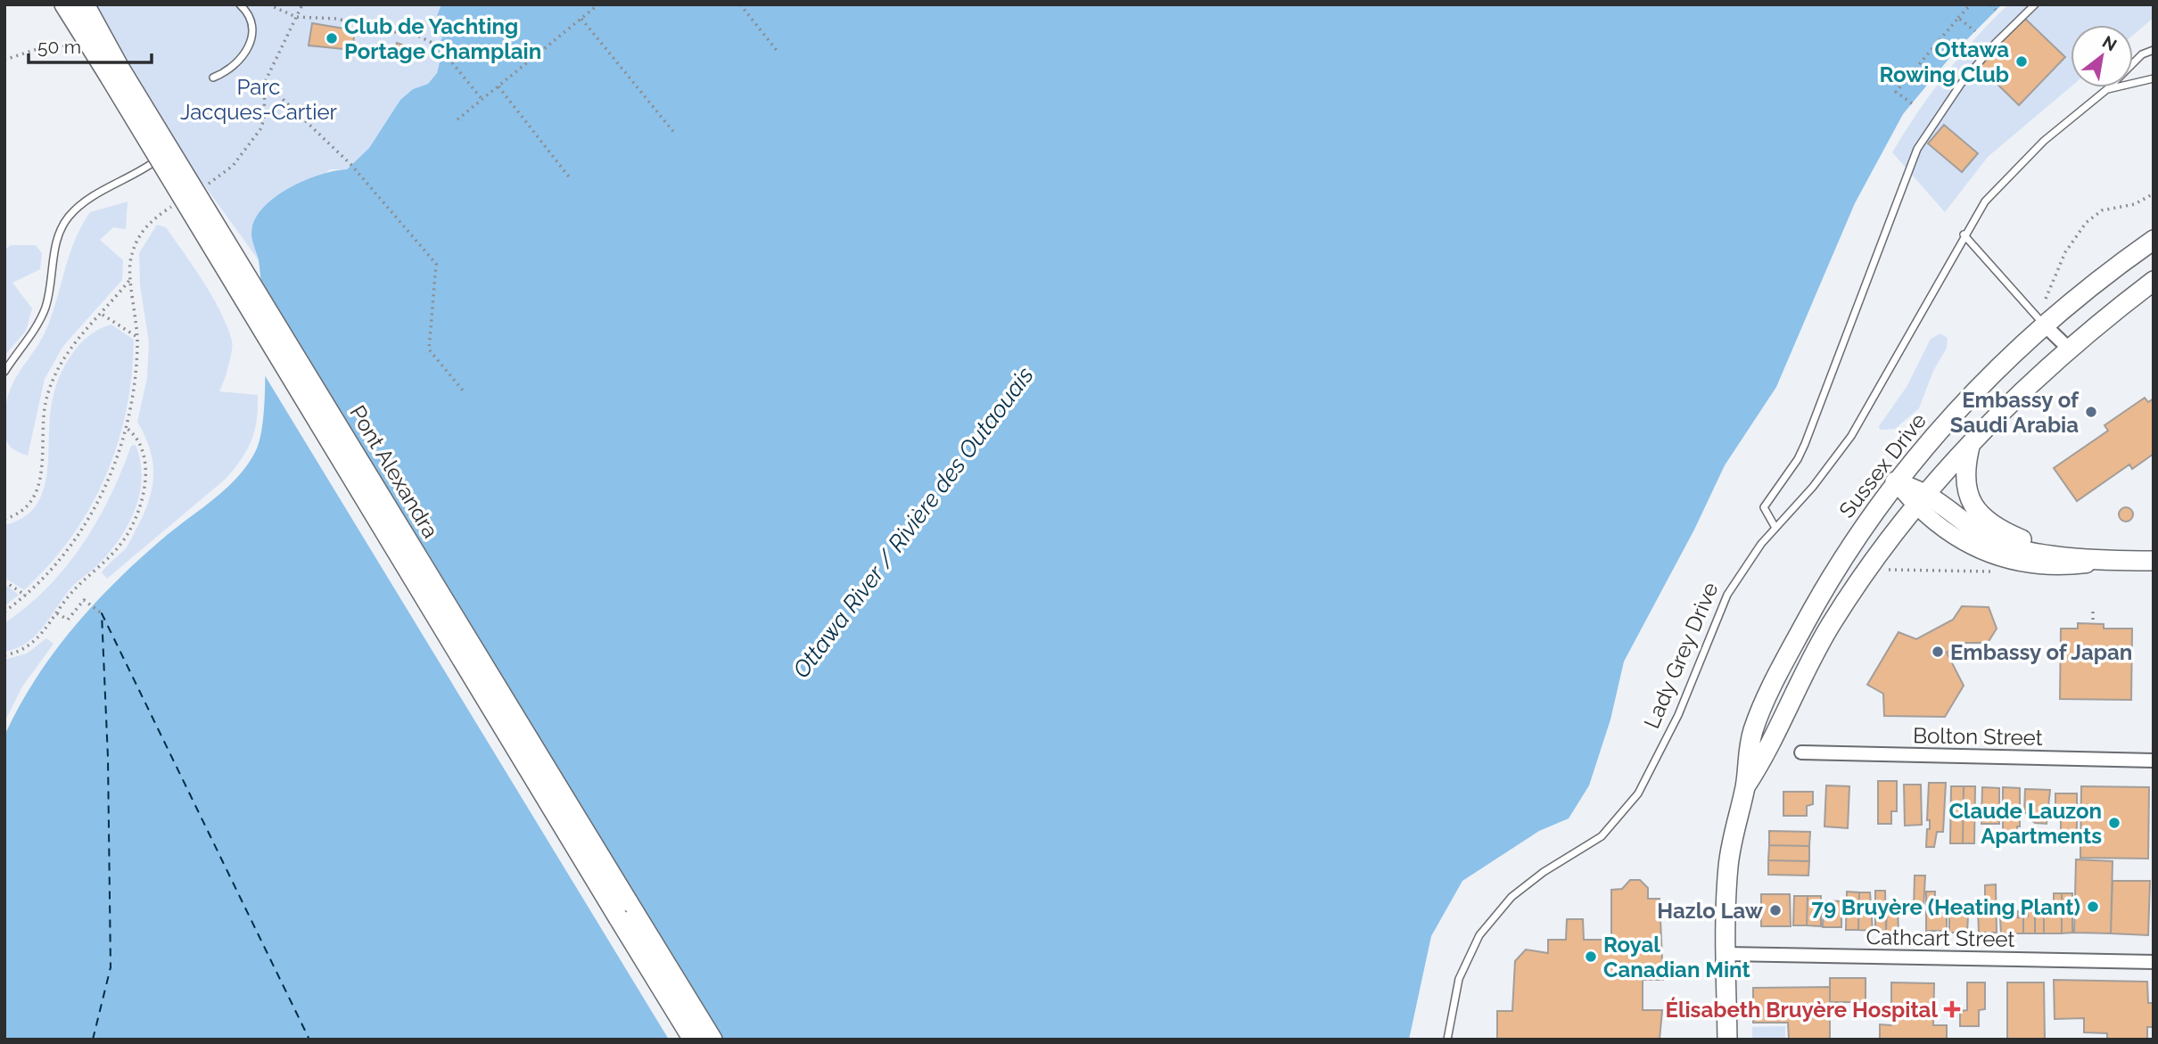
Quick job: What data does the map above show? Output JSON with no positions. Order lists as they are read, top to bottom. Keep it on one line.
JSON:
{"streets":{"main road":["Sussex Drive","Pont Alexandra"],"street":["Bolton Street","Cathcart Street"],"lane":["Lady Grey Drive"]},"crossings":[["Sussex Drive","Cathcart Street"]],"water":["Ottawa River / Rivière des Outaouais"],"parks":["Parc Jacques-Cartier"],"places":{"other":["Club de Yachting Portage Champlain","Ottawa Rowing Club","Embassy of Saudi Arabia","Embassy of Japan","Claude Lauzon Apartments","79 Bruyère (Heating Plant)","Hazlo Law","Royal Canadian Mint"],"health":["Élisabeth Bruyère Hospital"]},"scale_bar":"50 m","north":"top right"}
